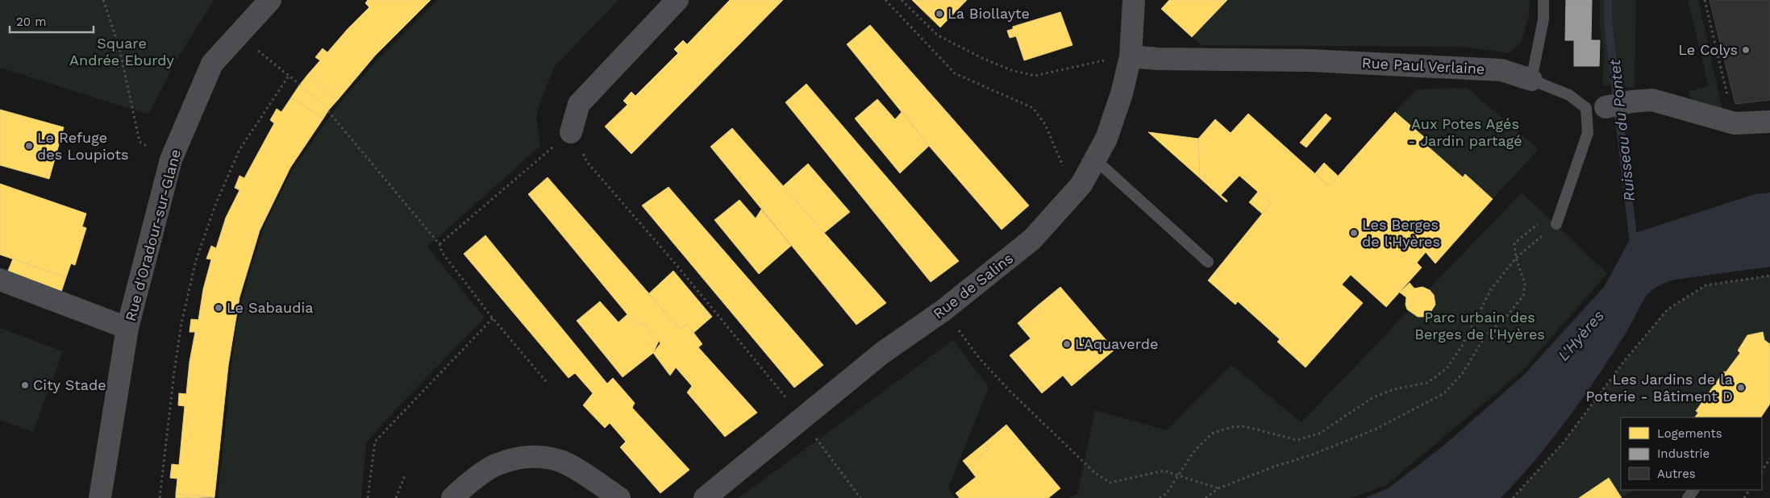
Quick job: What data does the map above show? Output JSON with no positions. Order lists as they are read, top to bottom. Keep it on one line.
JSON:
{"streets":{"street":["Rue Paul Verlaine","Rue d'Oradour-sur-Glane","Rue de Salins"]},"crossings":[["Rue Paul Verlaine","Rue de Salins"]],"water":["Ruisseau du Pontet","L'Hyères"],"parks":["Square Andrée Eburdy","Aux Potes Agés - Jardin partagé","Parc urbain des Berges de l'Hyères"],"places":["La Biollayte","Le Colys","Le Refuge des Loupiots","Les Berges de l'Hyères","Le Sabaudia","L'Aquaverde","City Stade","Les Jardins de la Poterie - Bâtiment D"],"legend":["Logements","Industrie","Autres"],"scale_bar":"20 m"}
